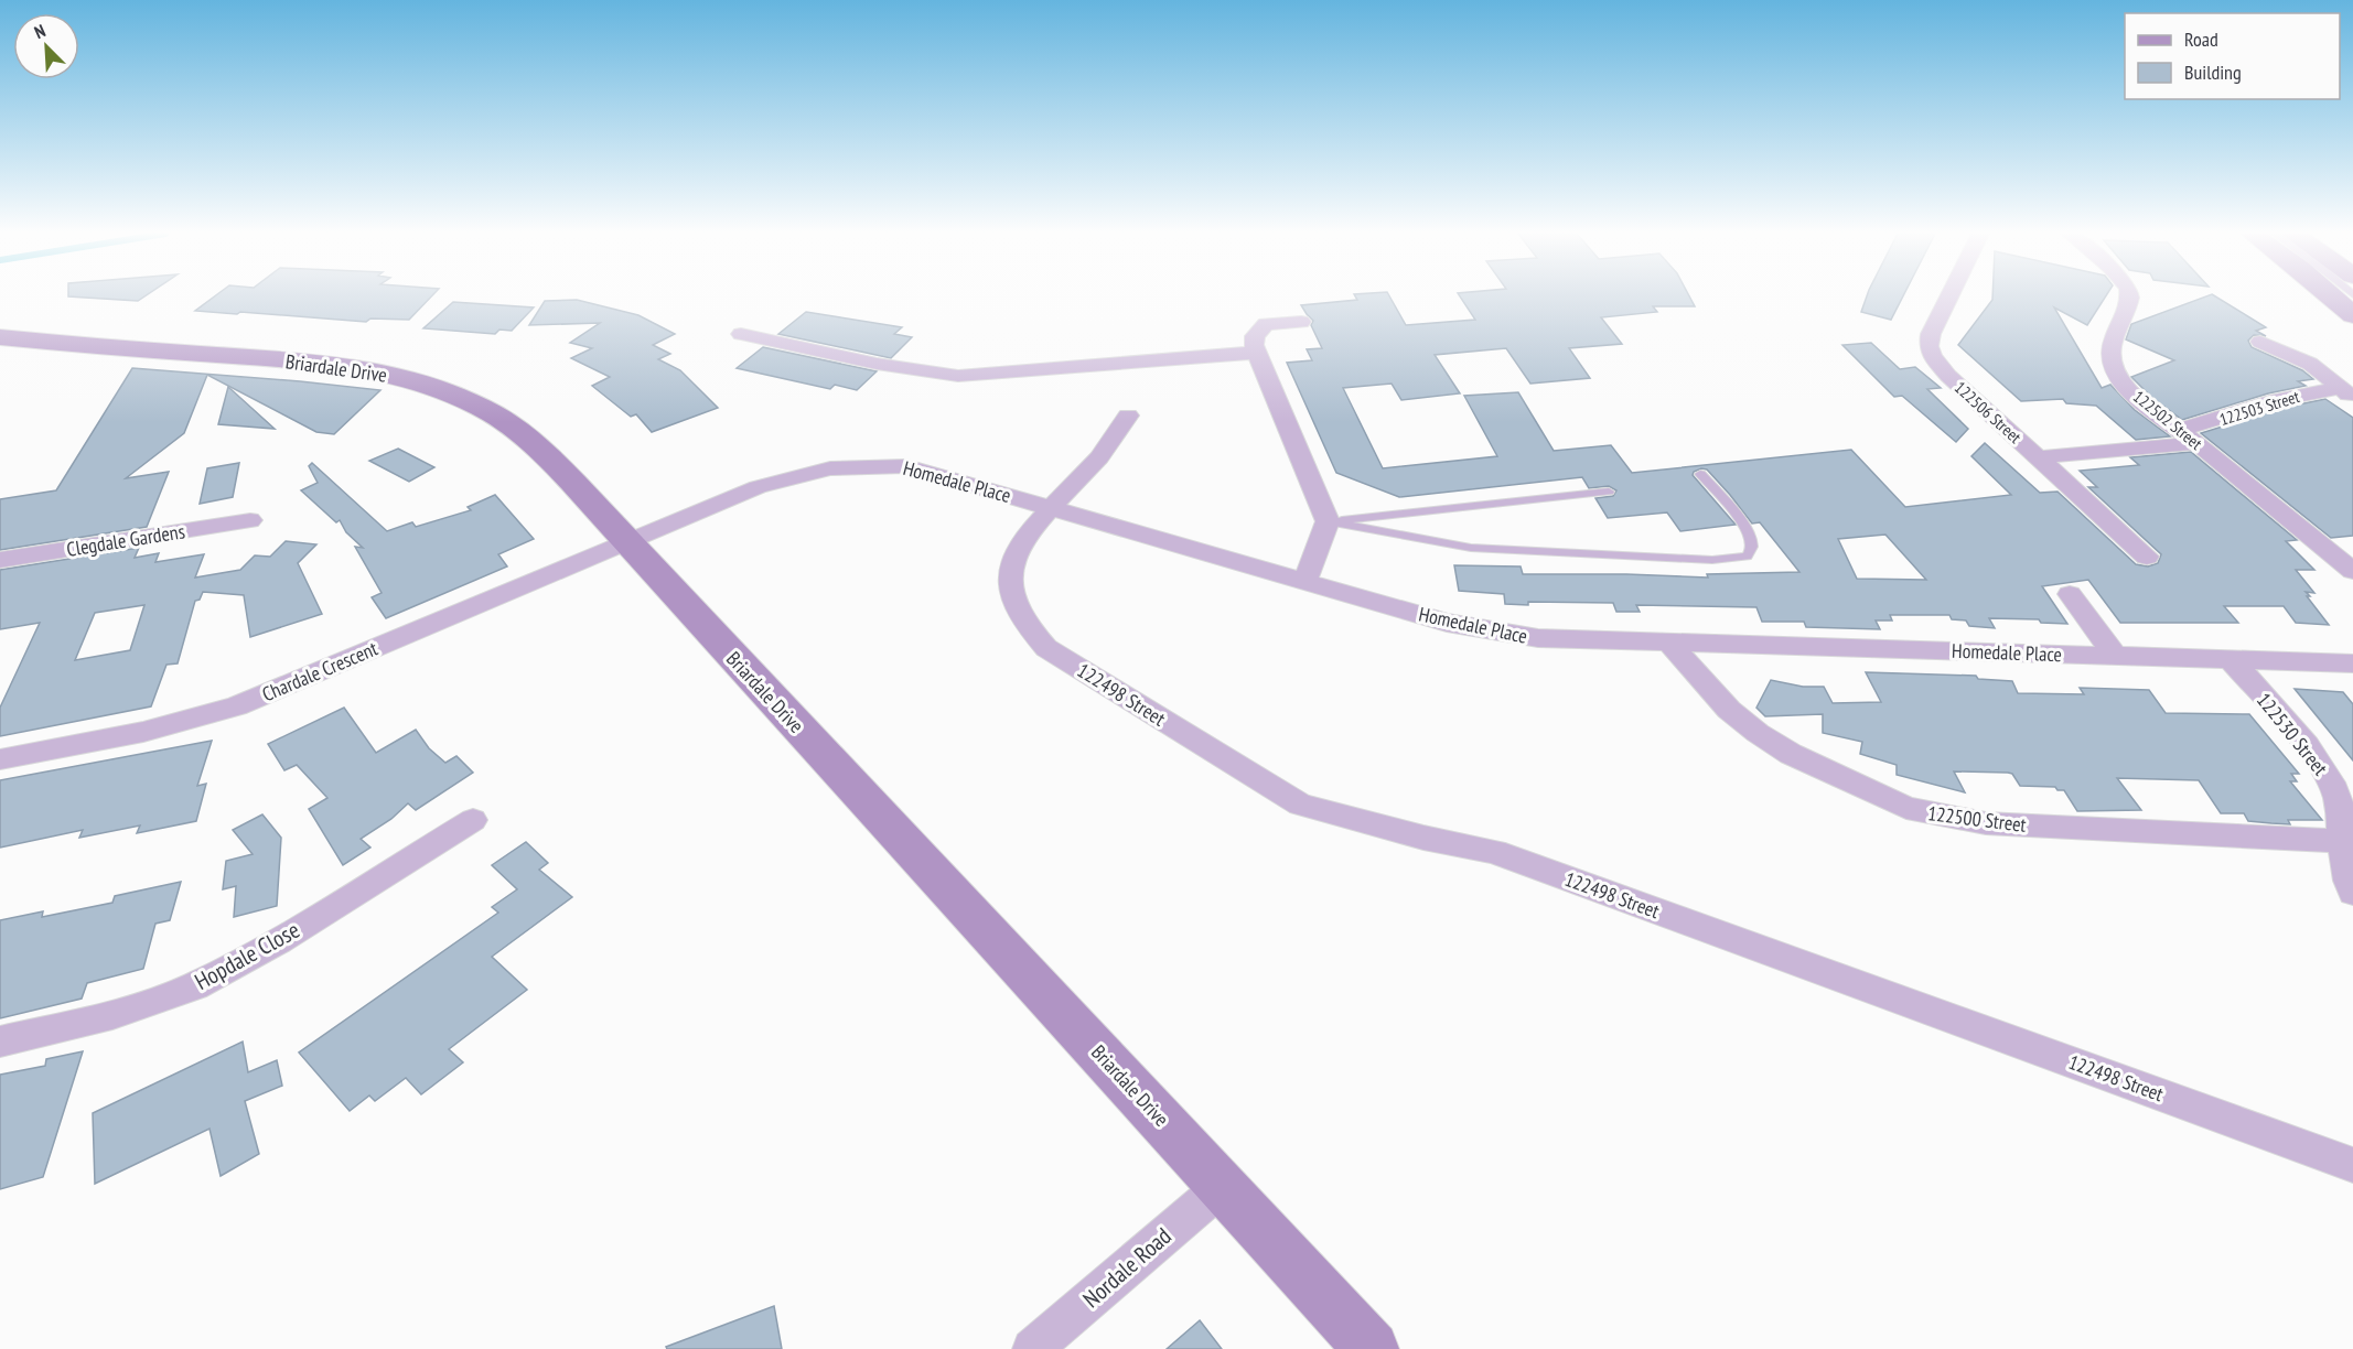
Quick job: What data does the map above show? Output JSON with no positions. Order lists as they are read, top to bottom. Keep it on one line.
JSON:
{"streets":{"street":["Briardale Drive","122503 Street","122506 Street","122502 Street","Homedale Place","Clegdale Gardens","Chardale Crescent","122498 Street","122530 Street","122500 Street","Hopdale Close","Nordale Road"]},"crossings":[["Briardale Drive","Homedale Place"],["Briardale Drive","Chardale Crescent"],["Briardale Drive","Nordale Road"],["122503 Street","122506 Street"],["122503 Street","122502 Street"],["Homedale Place","Chardale Crescent"],["Homedale Place","122498 Street"],["Homedale Place","122530 Street"],["Homedale Place","122500 Street"],["122530 Street","122500 Street"]],"legend":["Road","Building"],"north":"top left"}
